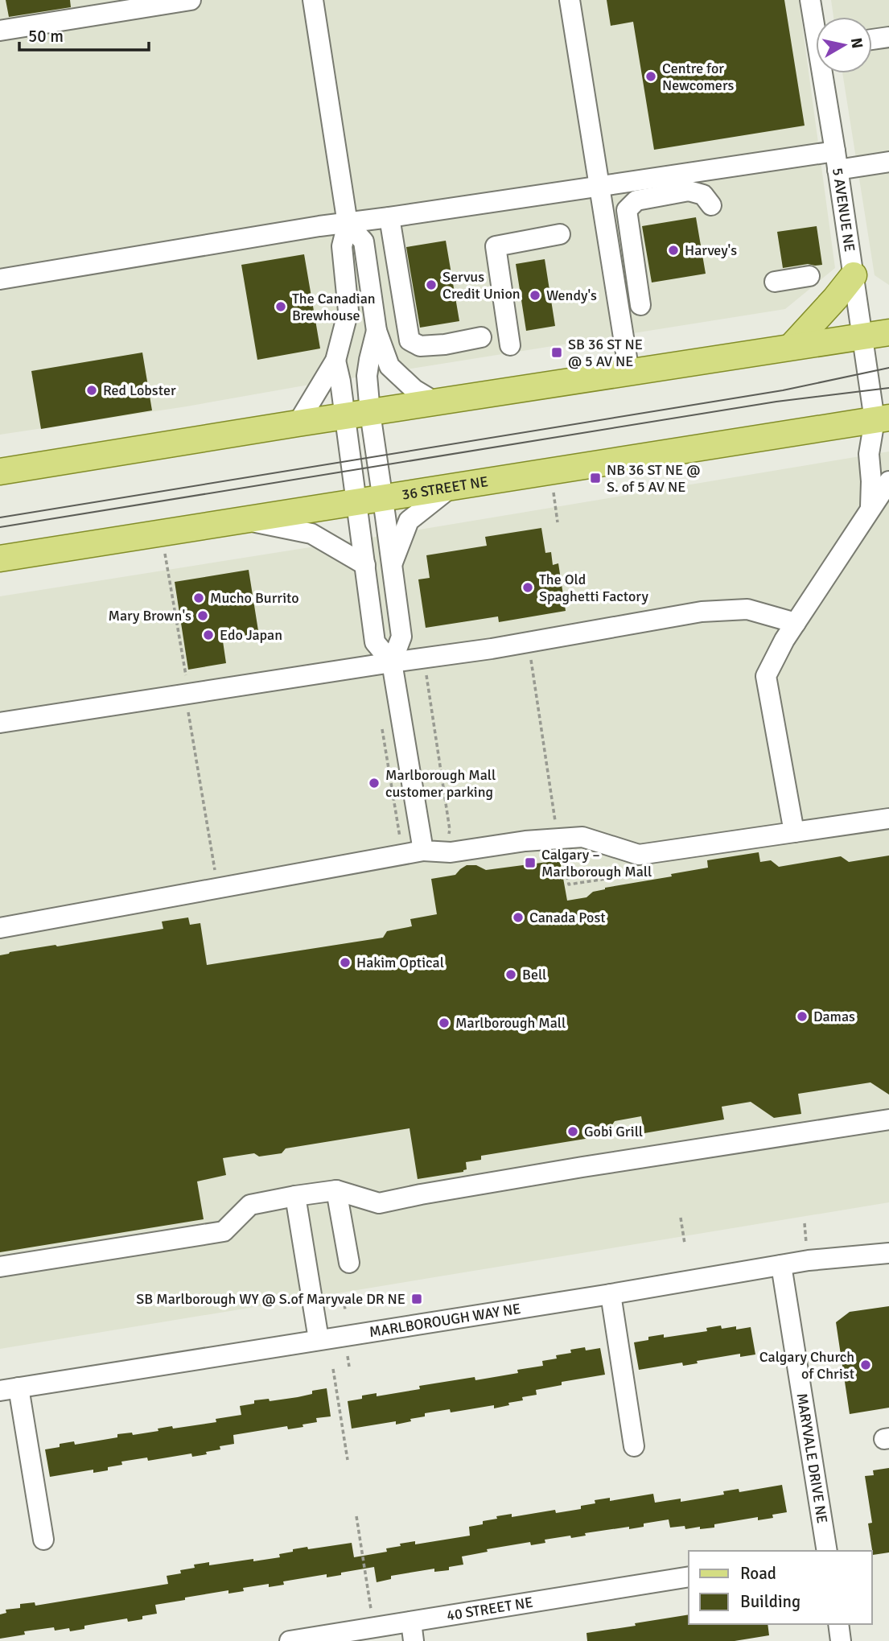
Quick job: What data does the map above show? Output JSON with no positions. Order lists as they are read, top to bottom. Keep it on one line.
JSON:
{"streets":{"main road":["36 STREET NE"],"street":["5 AVENUE NE","MARLBOROUGH WAY NE","MARYVALE DRIVE NE","40 STREET NE"]},"crossings":[["5 AVENUE NE","36 STREET NE"],["MARLBOROUGH WAY NE","MARYVALE DRIVE NE"]],"places":{"other":["Centre for Newcomers","Harvey's","Servus Credit Union","Wendy's","The Canadian Brewhouse","Red Lobster","The Old Spaghetti Factory","Mucho Burrito","Mary Brown's","Edo Japan","Marlborough Mall customer parking","Canada Post","Hakim Optical","Bell","Damas","Marlborough Mall","Gobi Grill","Calgary Church of Christ"],"transit":["SB 36 ST NE @ 5 AV NE","NB 36 ST NE @ S. of 5 AV NE","Calgary – Marlborough Mall","SB Marlborough WY @ S.of Maryvale DR NE"]},"legend":["Road","Building"],"scale_bar":"50 m","north":"right"}
